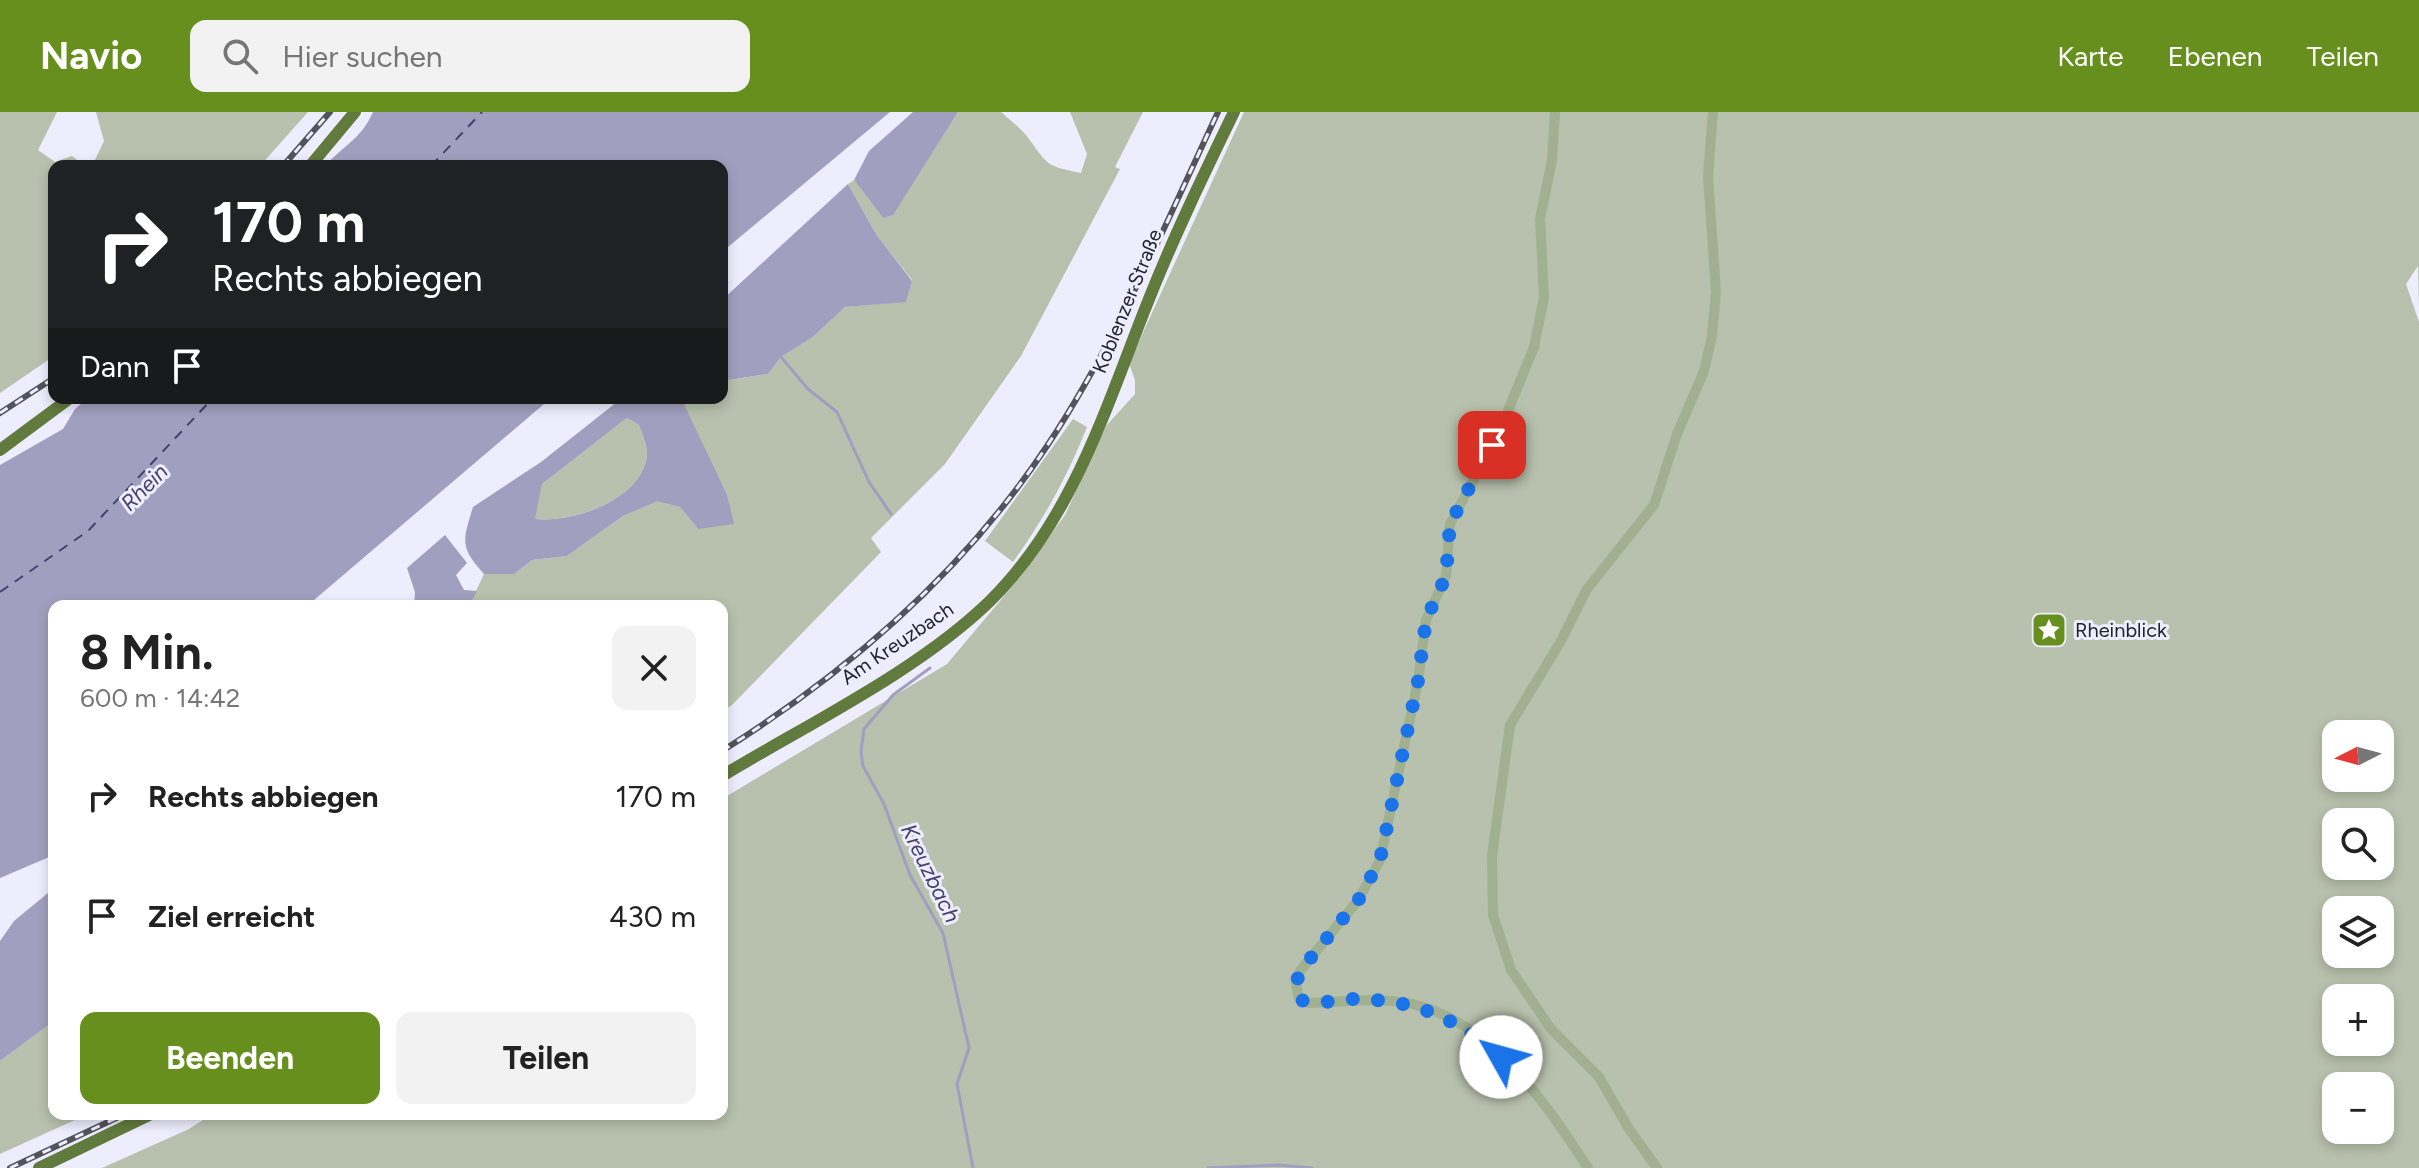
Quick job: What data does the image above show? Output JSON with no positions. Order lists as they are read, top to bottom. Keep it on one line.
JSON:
{"streets":{"main road":["Koblenzer Straße","Am Kreuzbach"]},"crossings":[["Koblenzer Straße","Am Kreuzbach"]],"water":["Rhein","Kreuzbach"],"places":{"place":["Rheinblick"]},"north":"left","page":{"header":"Navio","search":"Hier suchen","nav":["Karte","Ebenen","Teilen"],"turn":["170 m","Rechts abbiegen"],"then":"Dann","heading":["8 Min.","600 m · 14:42"],"map_buttons":["+","−"],"list":[{"name":"Rechts abbiegen","value":"170 m"},{"name":"Ziel erreicht","value":"430 m"}],"buttons":["Beenden","Teilen"]}}
